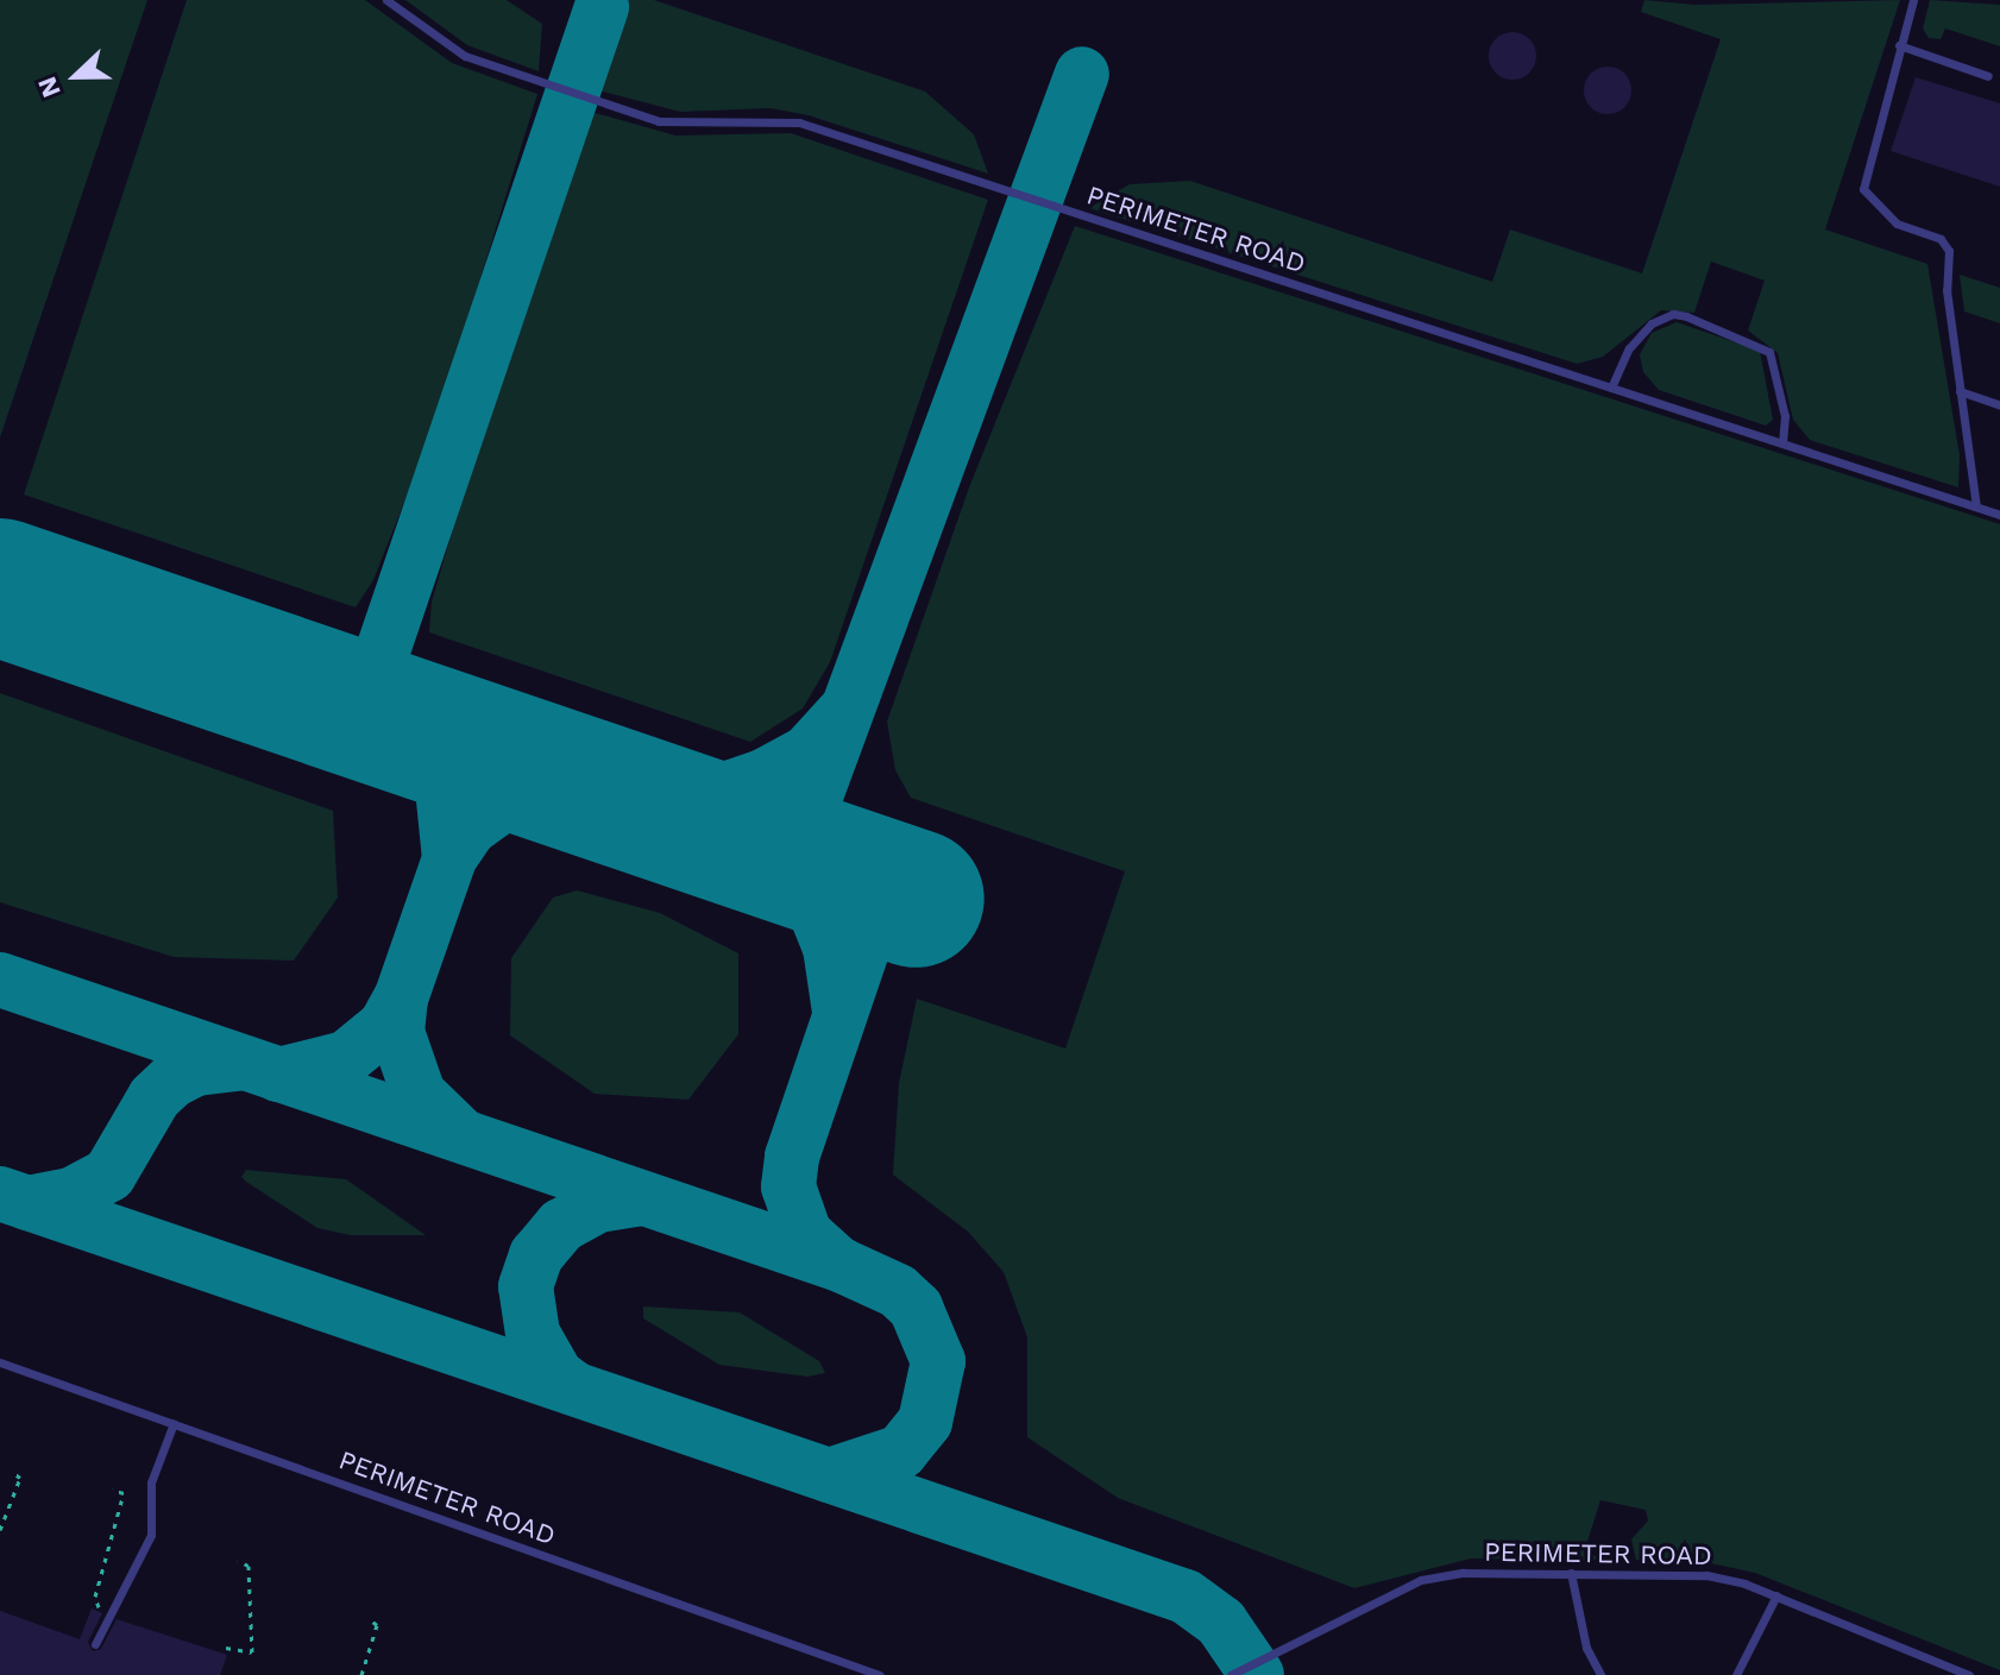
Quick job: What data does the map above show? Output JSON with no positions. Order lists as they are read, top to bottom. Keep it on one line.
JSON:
{"streets":{"lane":["PERIMETER ROAD"]},"north":"left"}
